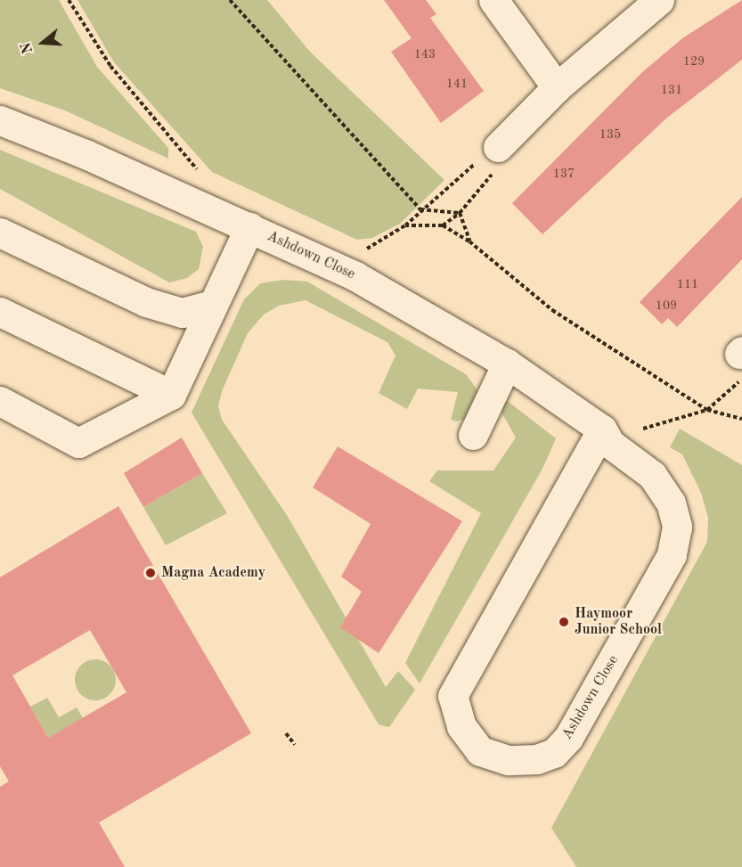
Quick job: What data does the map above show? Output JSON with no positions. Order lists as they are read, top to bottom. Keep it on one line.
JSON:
{"streets":{"street":["Ashdown Close"]},"places":["Magna Academy","Haymoor Junior School"],"house_numbers":["143","129","141","131","135","137","111","109"],"north":"left"}
